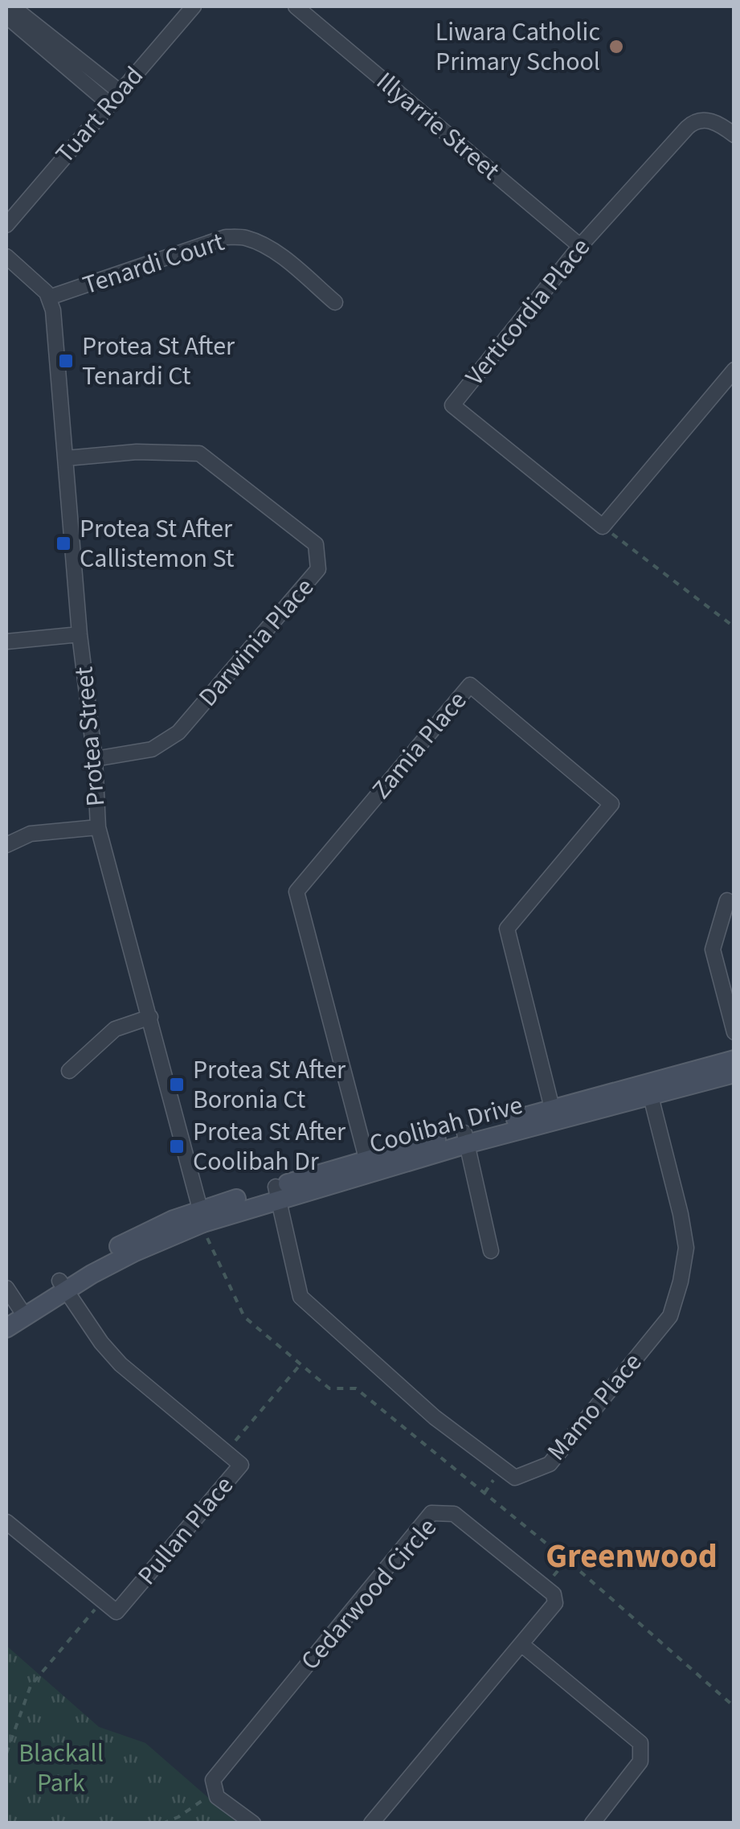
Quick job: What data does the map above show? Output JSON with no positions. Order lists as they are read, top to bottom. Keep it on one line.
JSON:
{"streets":{"main road":["Coolibah Drive"],"street":["Tuart Road","Illyarrie Street","Tenardi Court","Verticordia Place","Darwinia Place","Protea Street","Zamia Place","Mamo Place","Pullan Place","Cedarwood Circle"]},"crossings":[["Illyarrie Street","Verticordia Place"],["Tenardi Court","Protea Street"],["Darwinia Place","Protea Street"],["Protea Street","Coolibah Drive"],["Zamia Place","Coolibah Drive"],["Coolibah Drive","Mamo Place"],["Coolibah Drive","Pullan Place"]],"districts":["Greenwood"],"parks":["Blackall Park"],"places":{"other":["Liwara Catholic Primary School"],"transit":["Protea St After Tenardi Ct","Protea St After Callistemon St","Protea St After Boronia Ct","Protea St After Coolibah Dr"]}}
